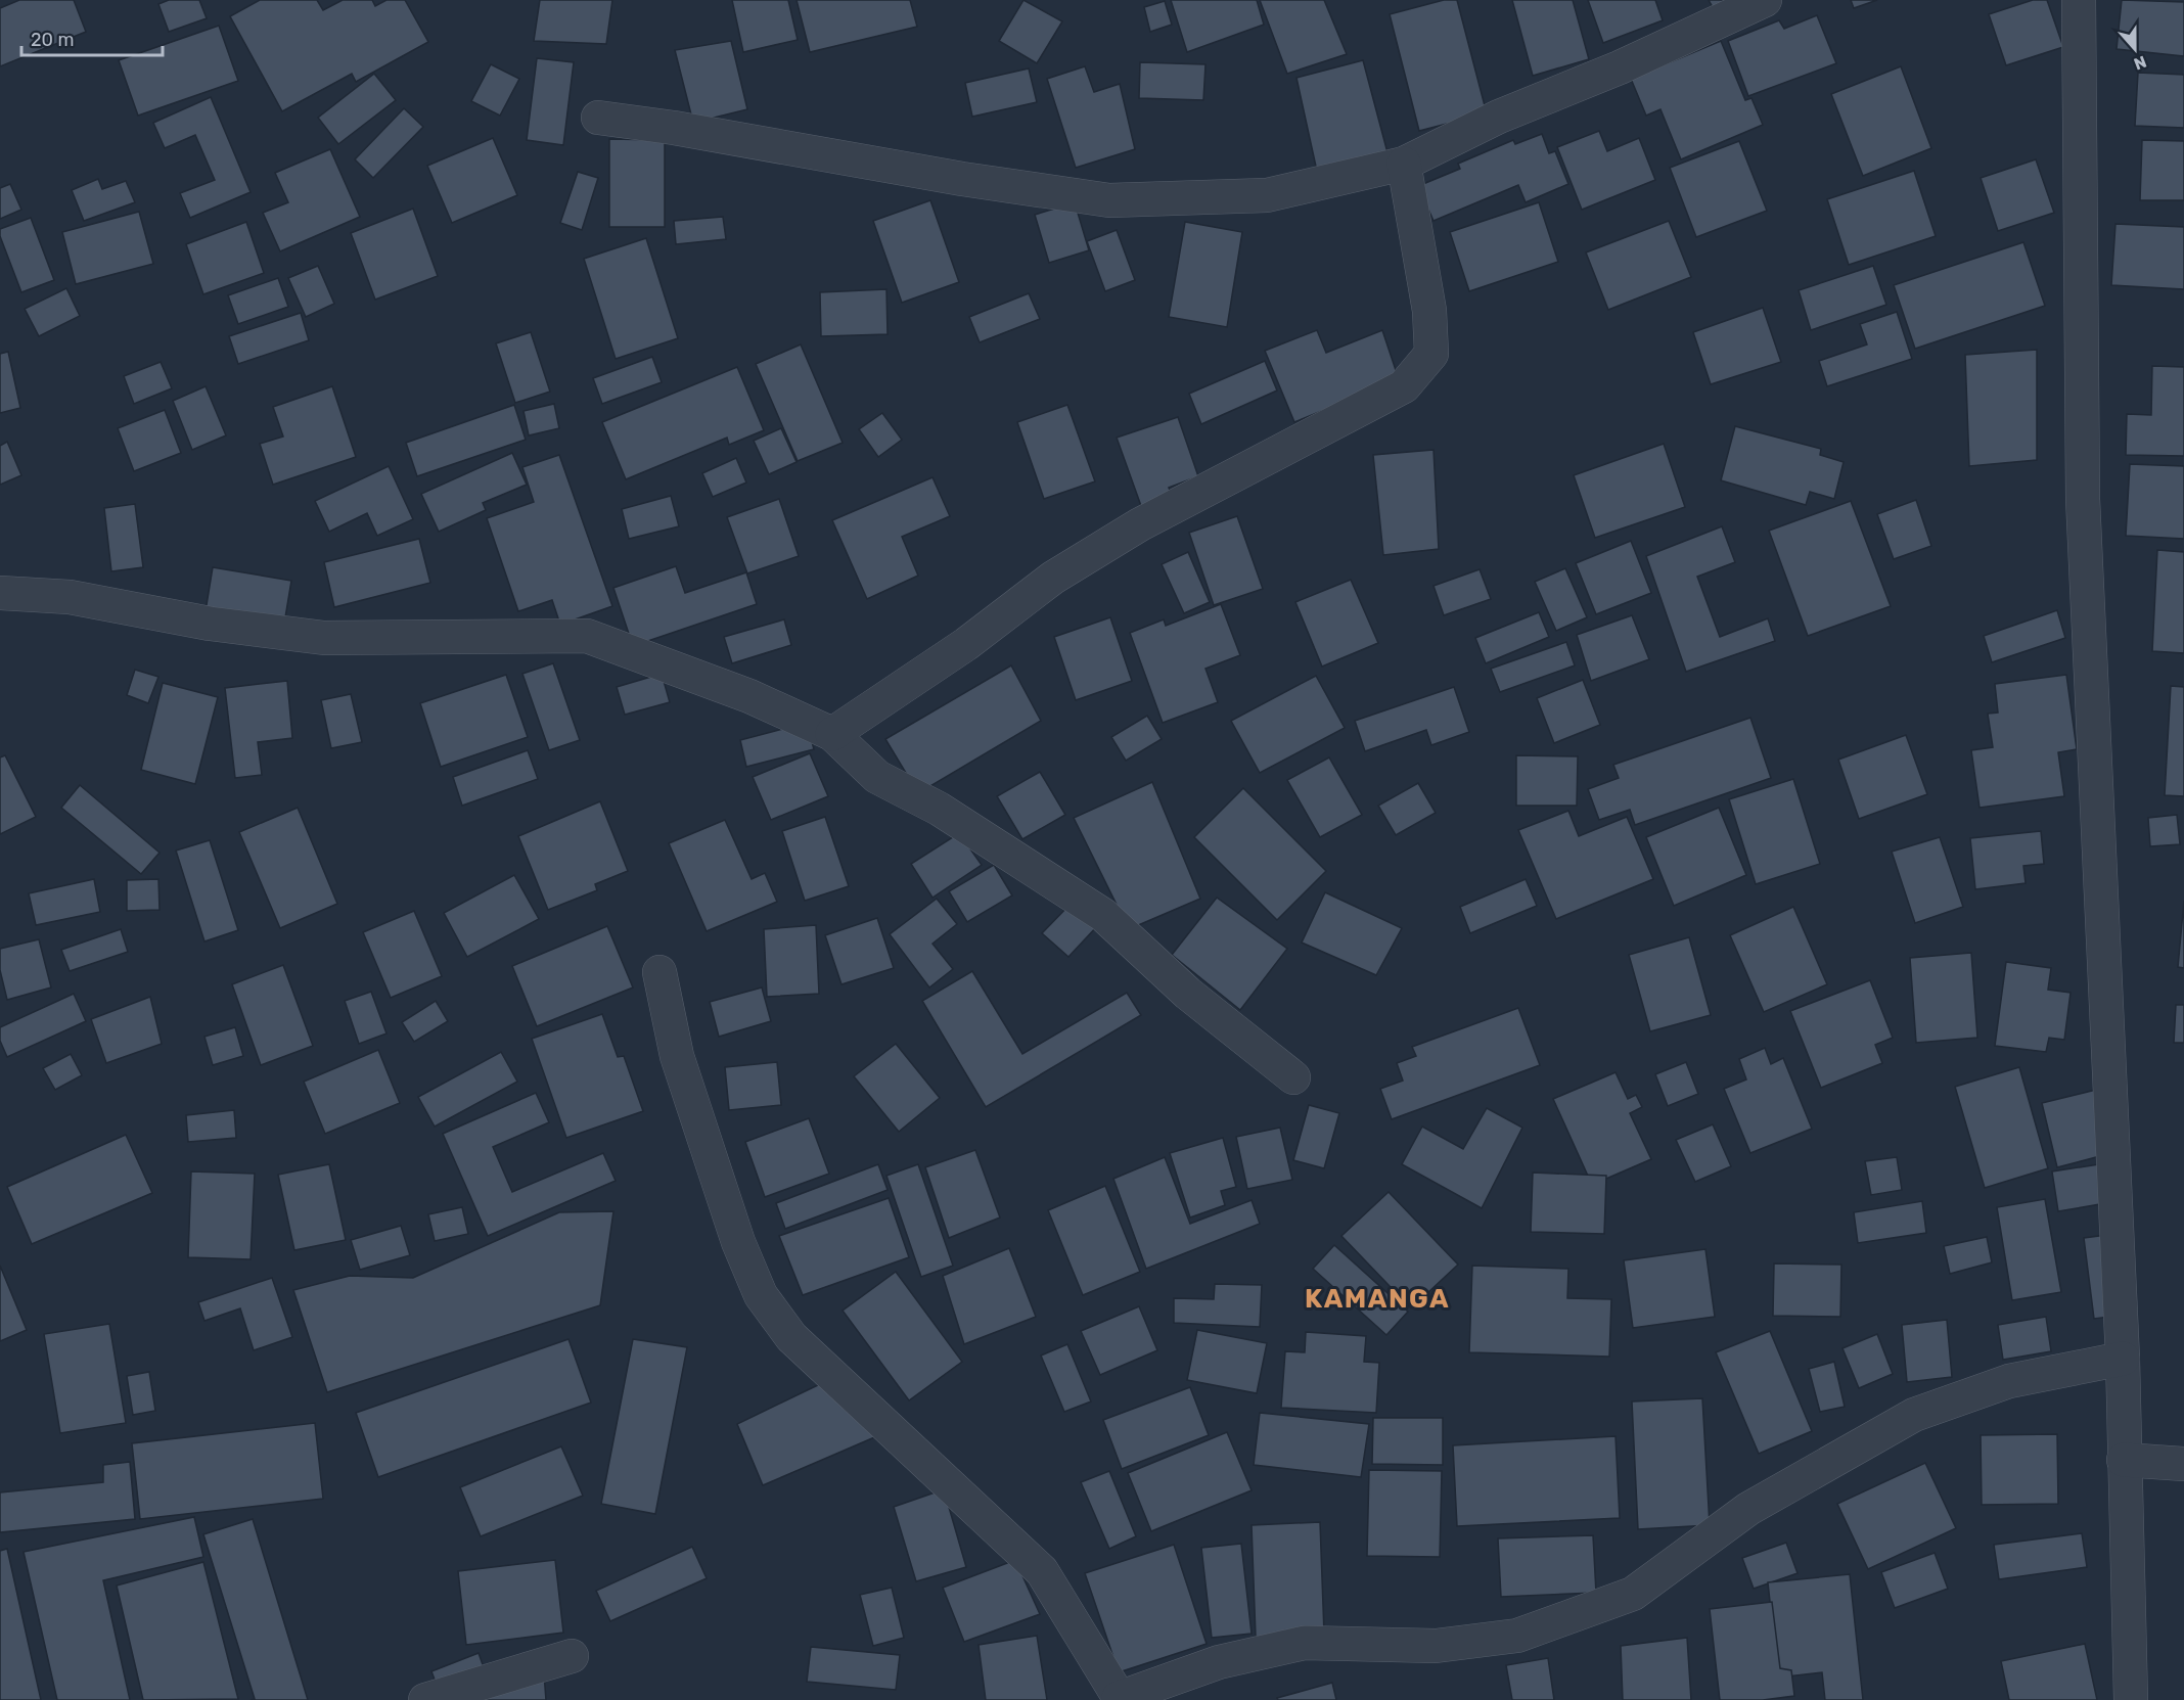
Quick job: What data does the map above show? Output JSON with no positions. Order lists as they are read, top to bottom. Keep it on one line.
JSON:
{"districts":["KAMANGA"],"scale_bar":"20 m","north":"bottom"}
